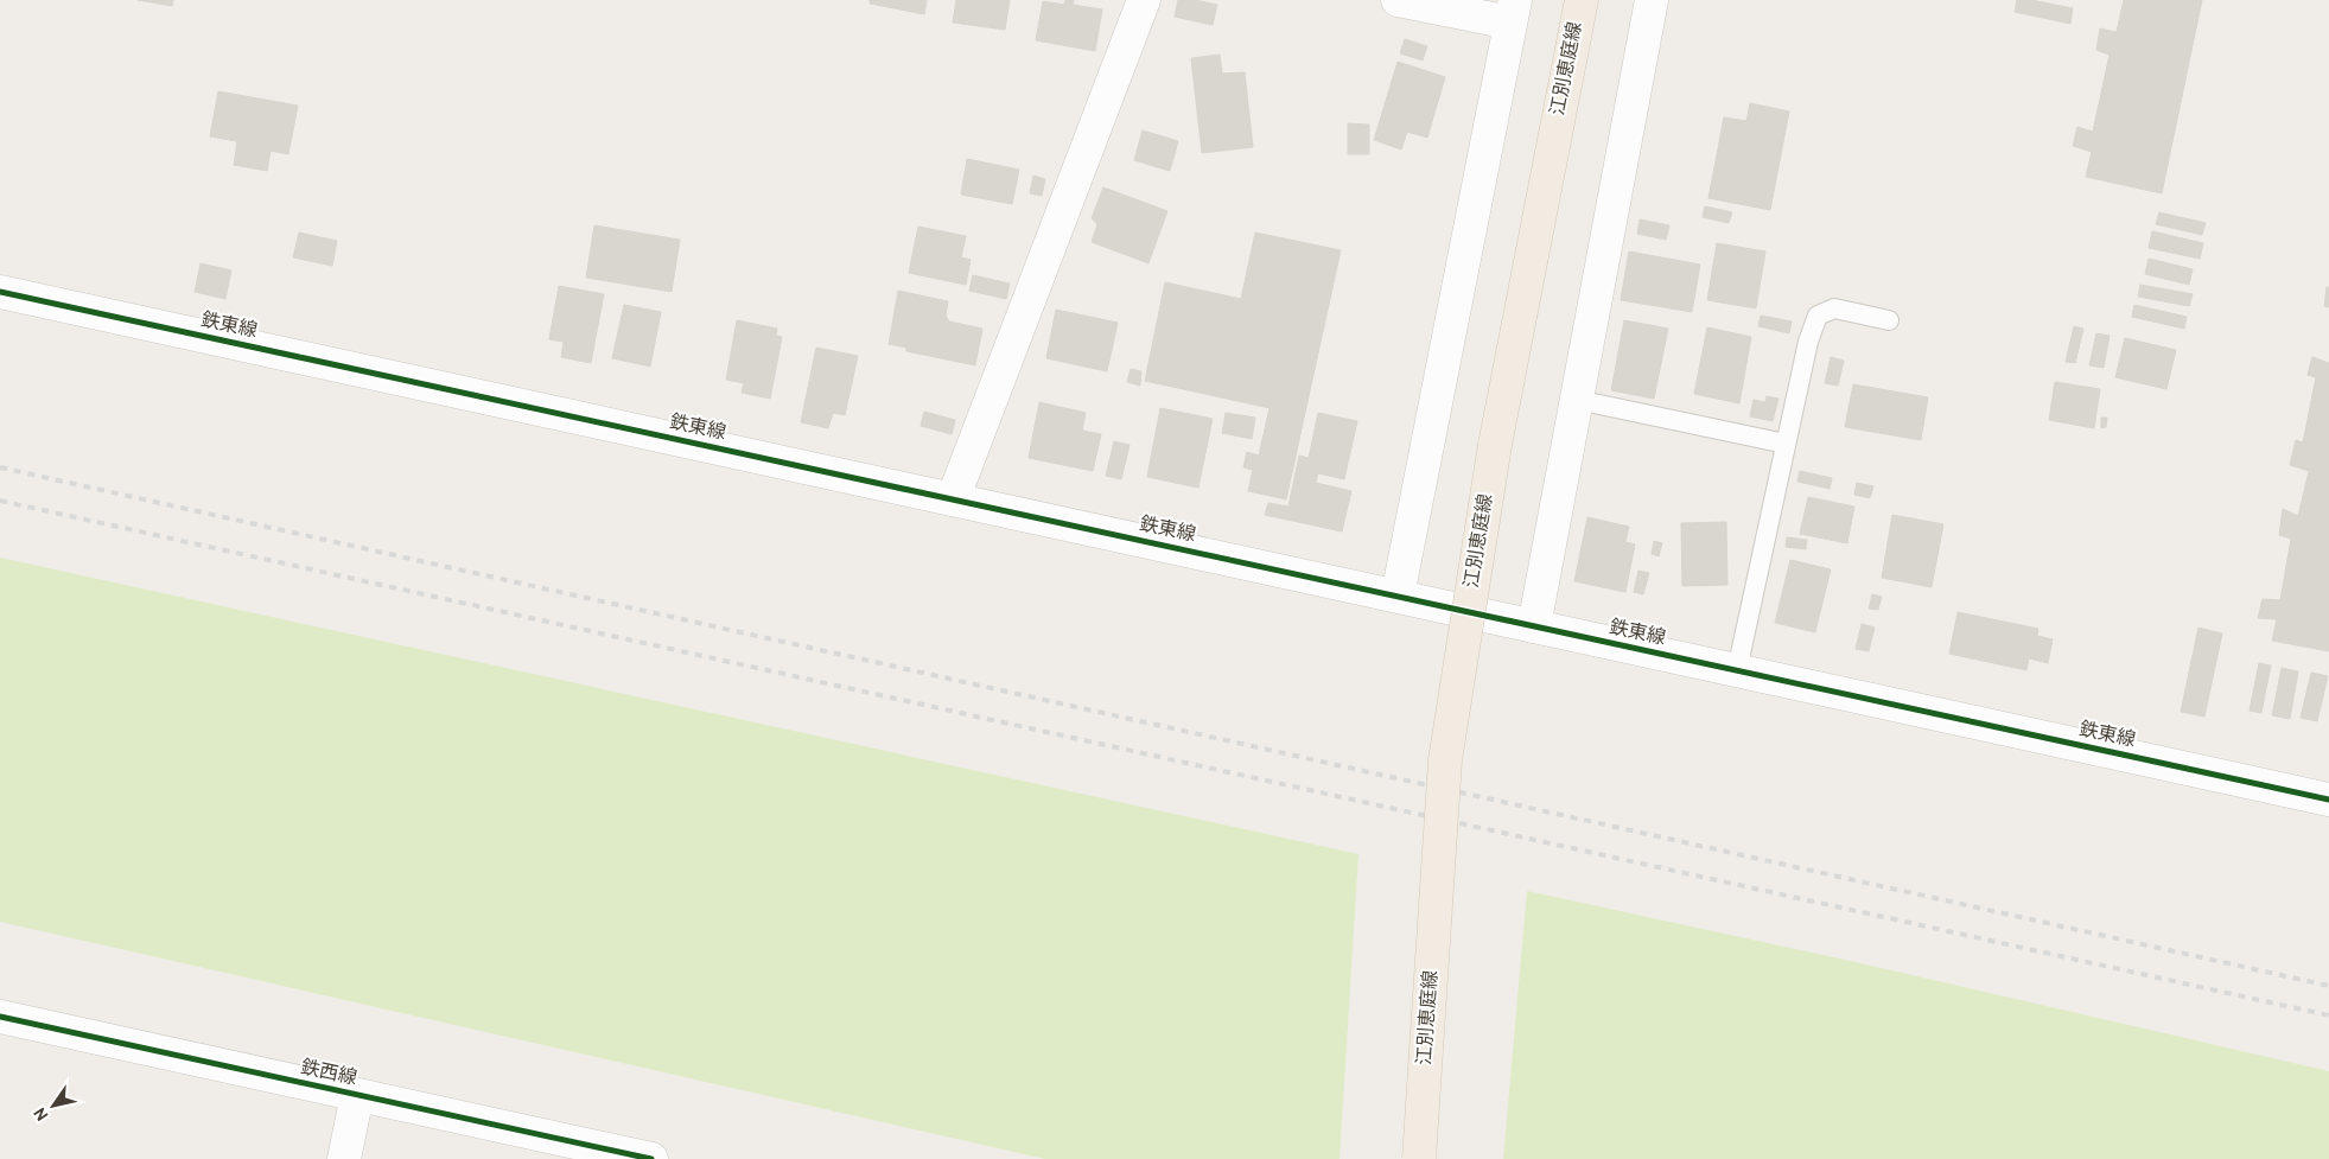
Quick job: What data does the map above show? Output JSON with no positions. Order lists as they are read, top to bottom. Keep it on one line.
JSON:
{"streets":{"main road":["江別恵庭線"],"street":["鉄東線","鉄西線"]},"north":"bottom left"}
